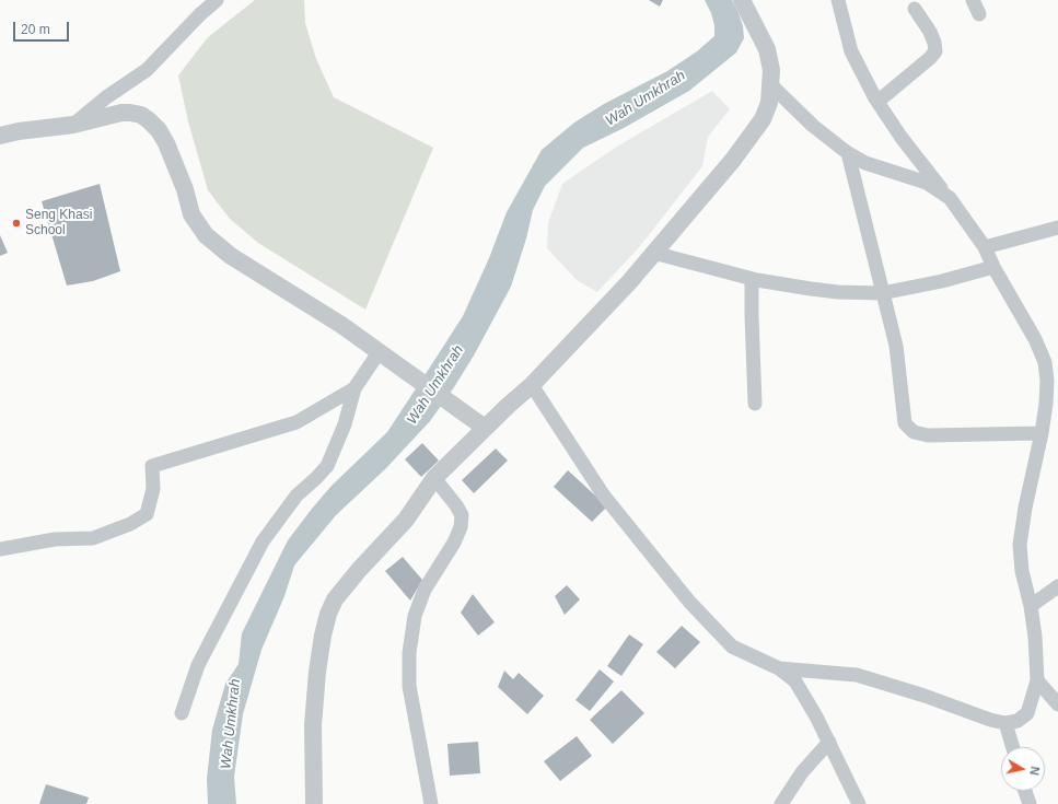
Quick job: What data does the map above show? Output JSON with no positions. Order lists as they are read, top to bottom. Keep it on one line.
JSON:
{"water":["Wah Umkhrah"],"places":["Seng Khasi School"],"scale_bar":"20 m","north":"right"}
